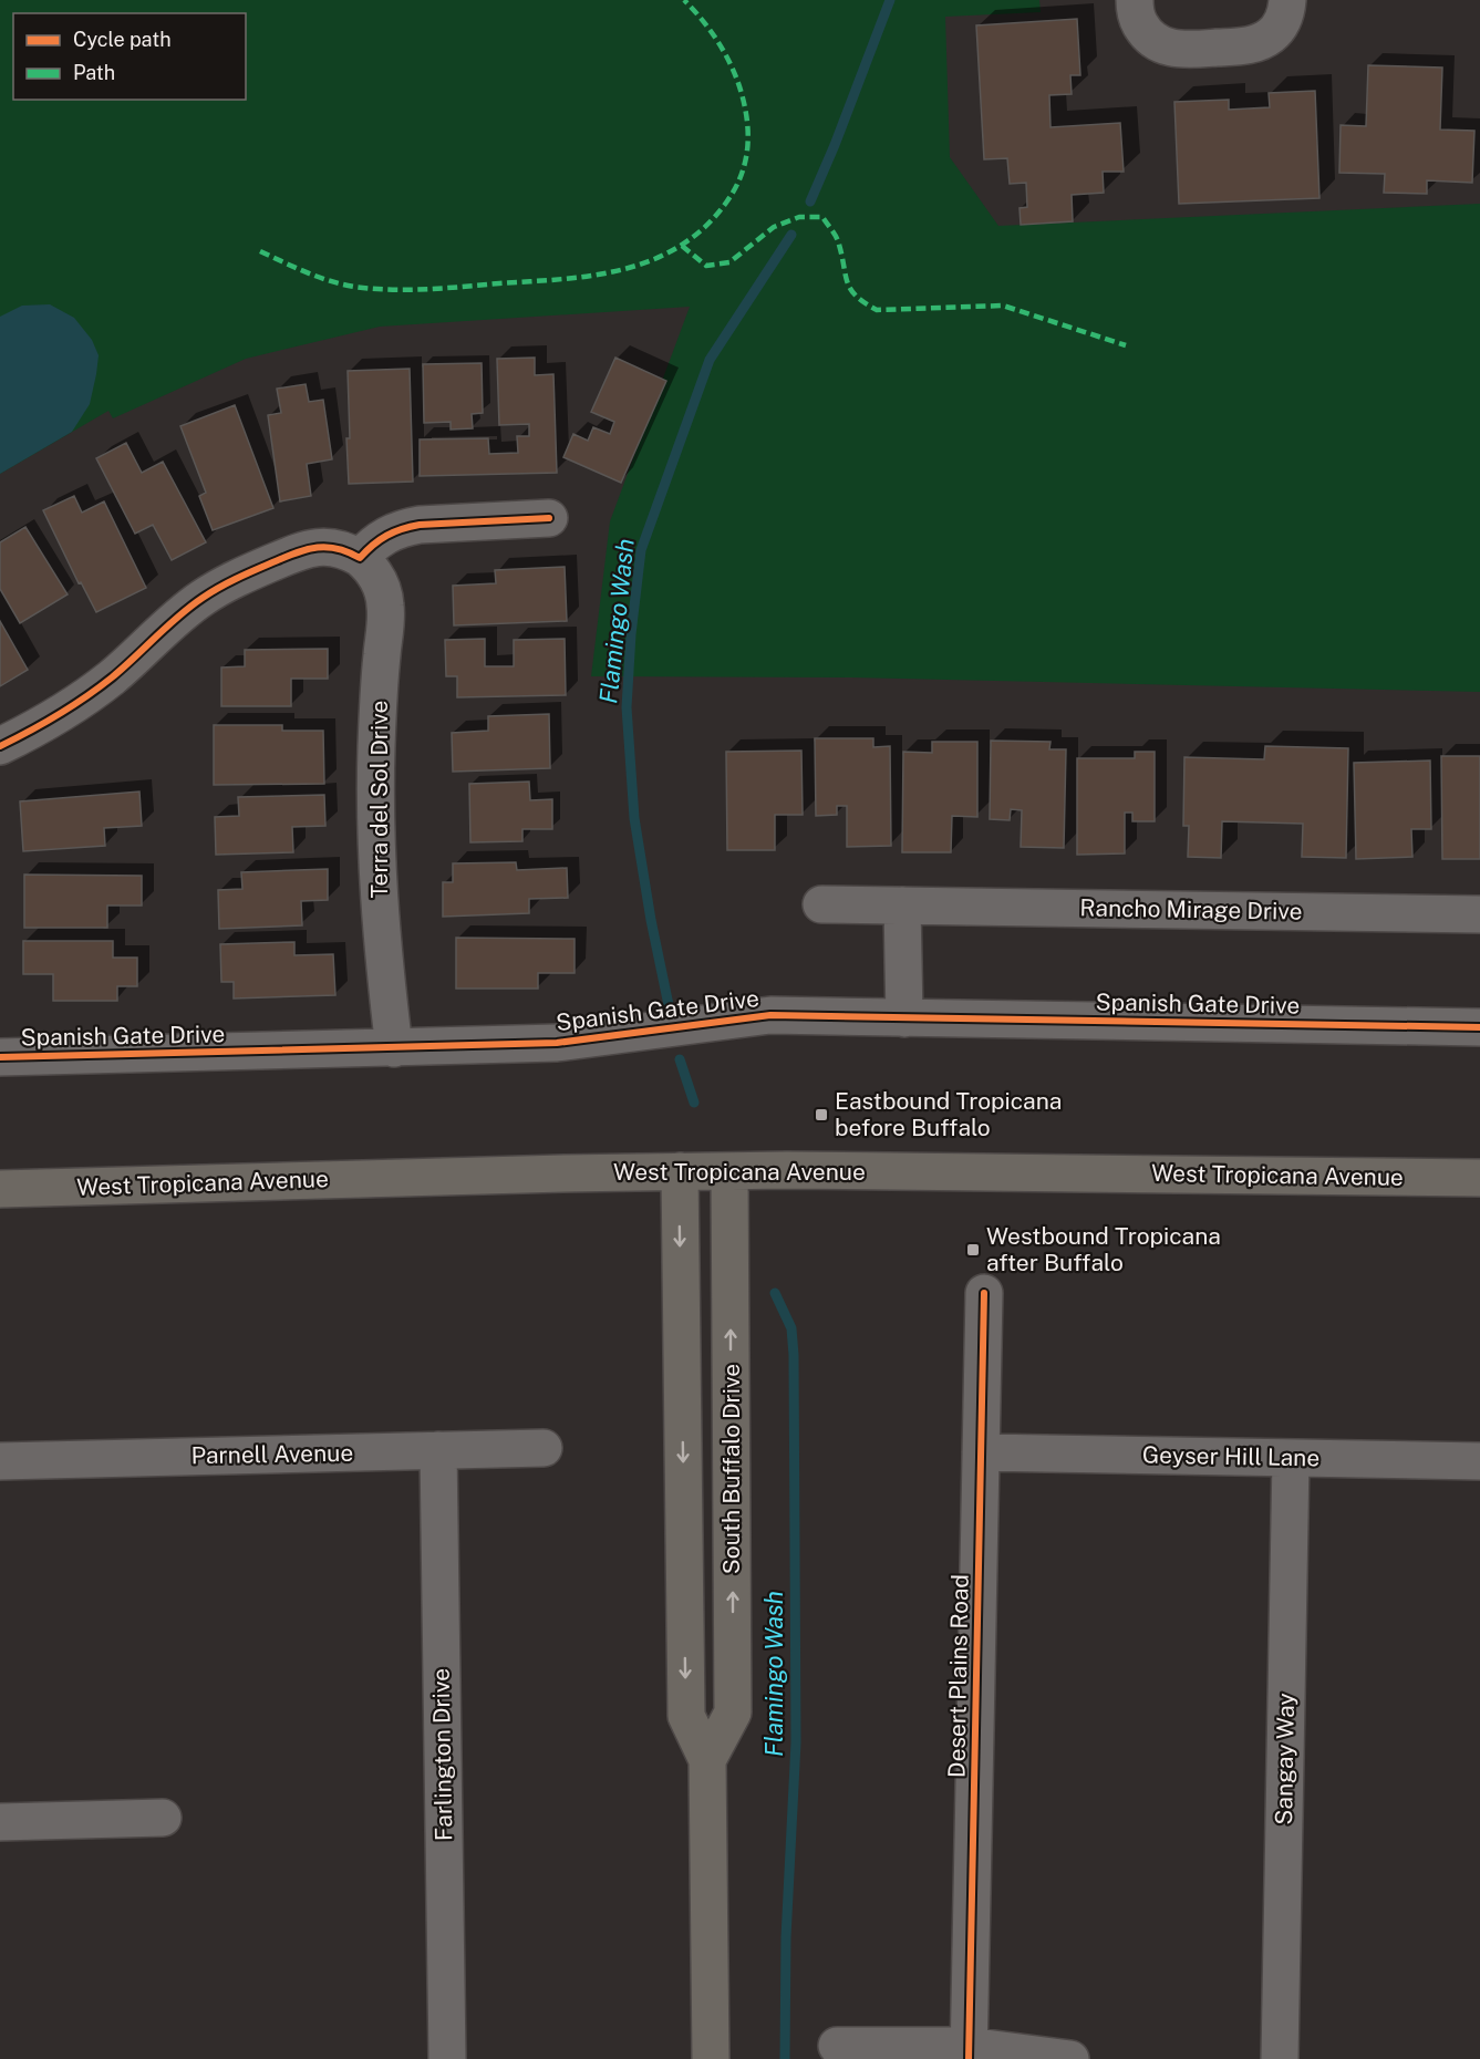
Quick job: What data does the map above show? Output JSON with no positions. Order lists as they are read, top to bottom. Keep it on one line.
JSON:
{"streets":{"main road":["West Tropicana Avenue","South Buffalo Drive"],"street":["Terra del Sol Drive","Rancho Mirage Drive","Spanish Gate Drive","Parnell Avenue","Geyser Hill Lane","Desert Plains Road","Farlington Drive","Sangay Way"]},"crossings":[["Terra del Sol Drive","Spanish Gate Drive"],["West Tropicana Avenue","South Buffalo Drive"],["Parnell Avenue","Farlington Drive"],["Geyser Hill Lane","Desert Plains Road"],["Geyser Hill Lane","Sangay Way"]],"water":["Flamingo Wash"],"places":{"transit":["Eastbound Tropicana before Buffalo","Westbound Tropicana after Buffalo"]},"legend":["Cycle path","Path"]}
